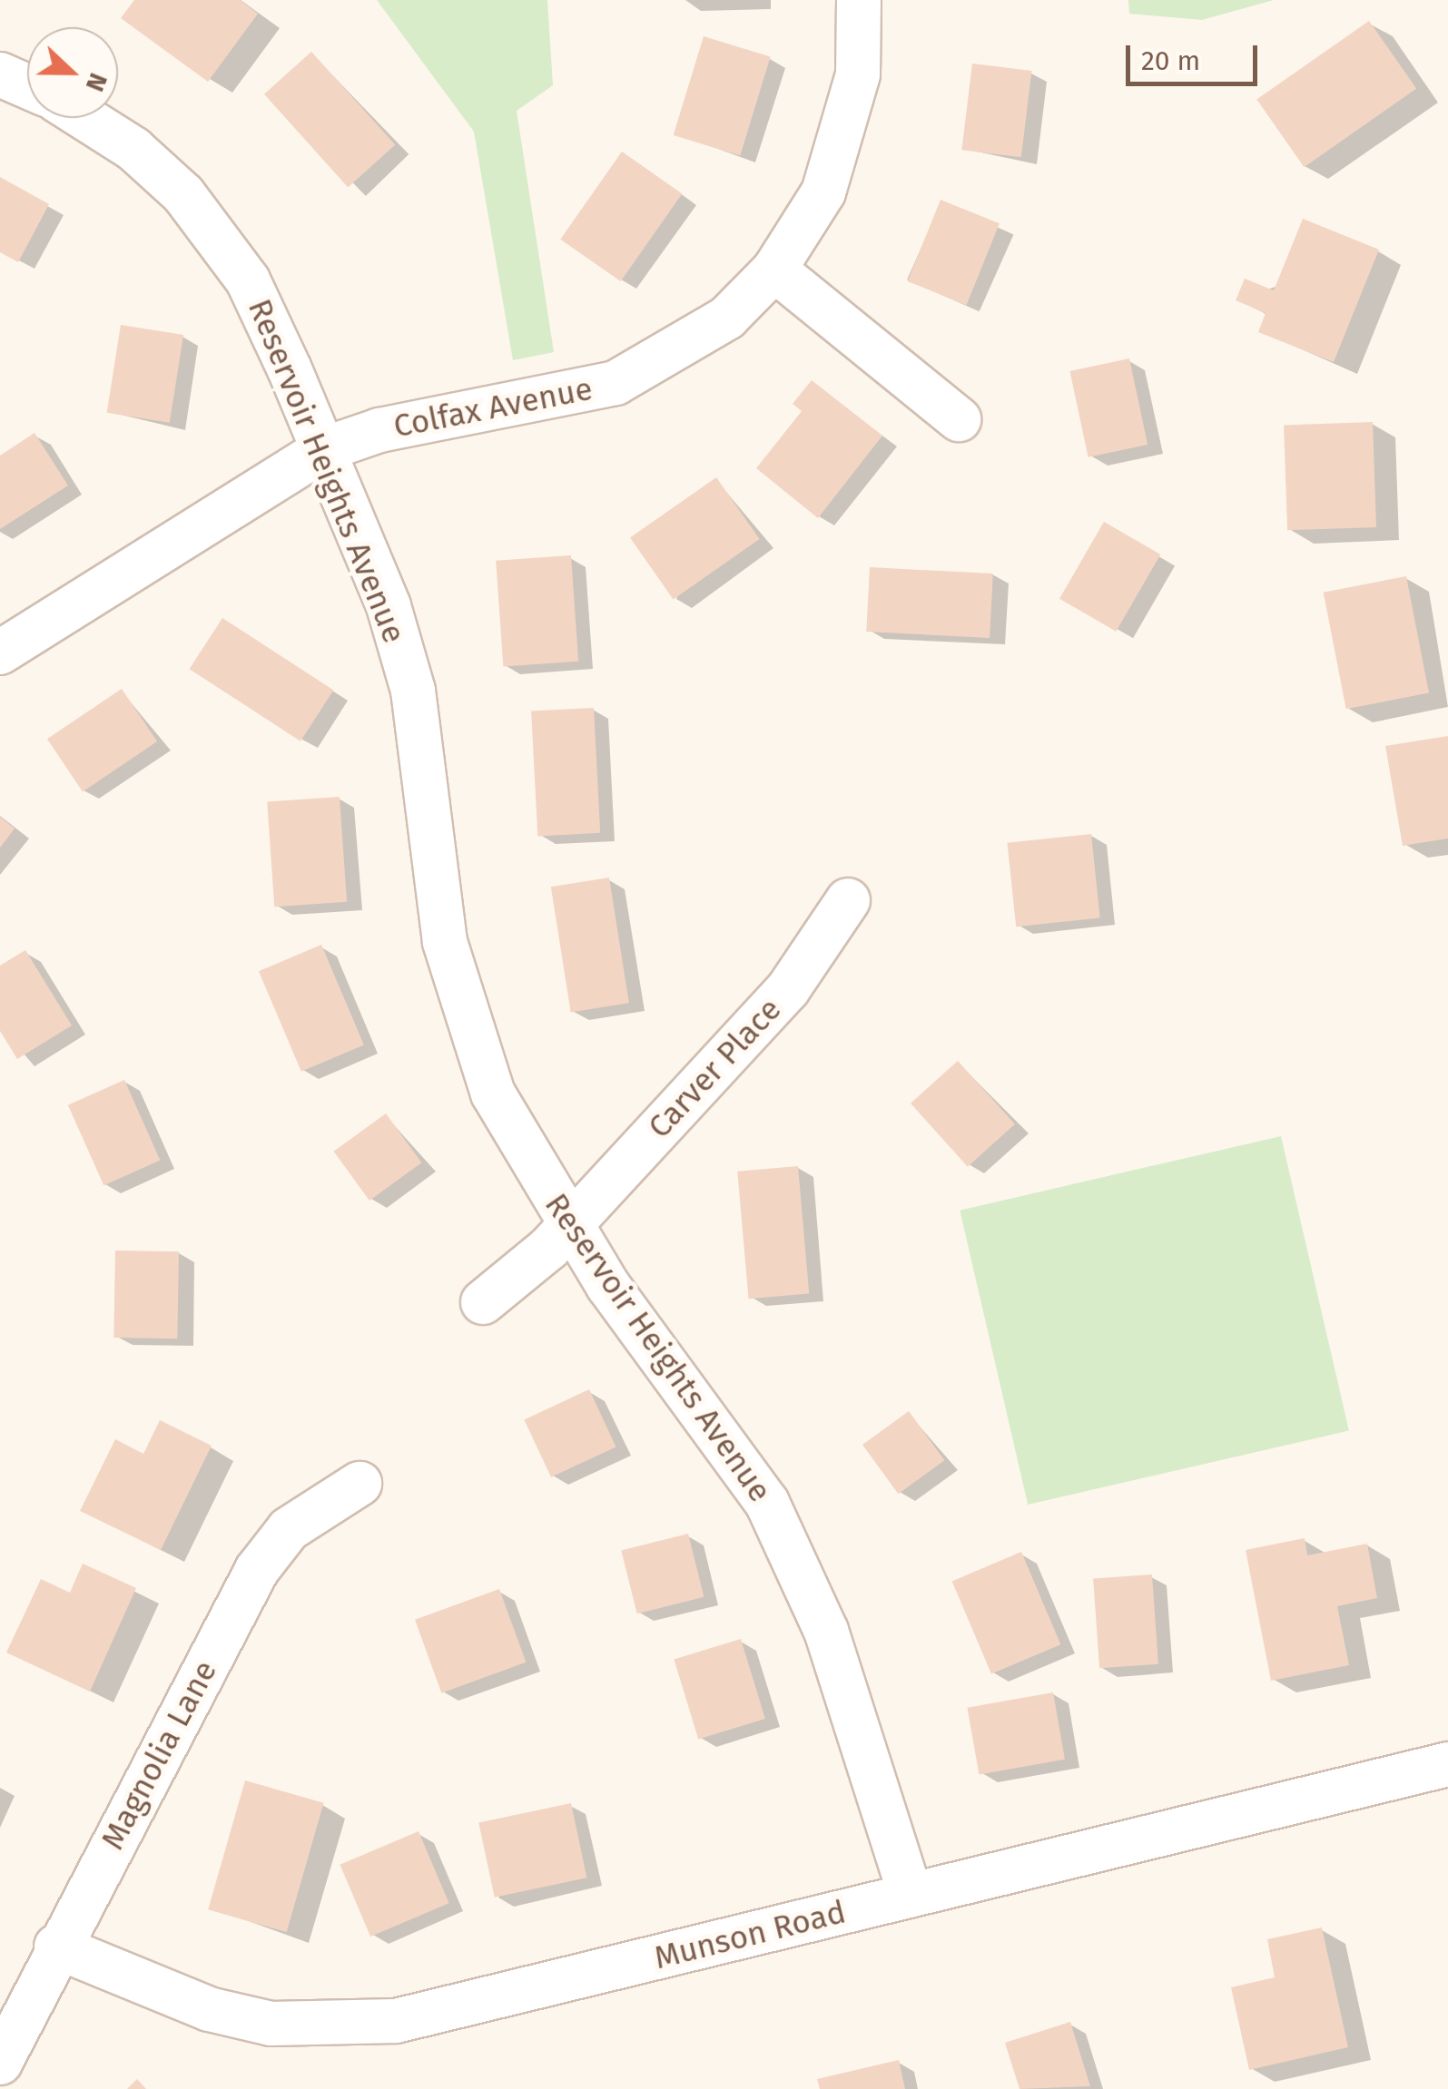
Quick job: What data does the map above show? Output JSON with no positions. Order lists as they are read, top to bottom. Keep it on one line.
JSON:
{"streets":{"street":["Colfax Avenue","Reservoir Heights Avenue","Carver Place","Magnolia Lane","Munson Road"]},"crossings":[["Colfax Avenue","Reservoir Heights Avenue"],["Reservoir Heights Avenue","Carver Place"],["Reservoir Heights Avenue","Munson Road"],["Magnolia Lane","Munson Road"]],"scale_bar":"20 m","north":"right"}
